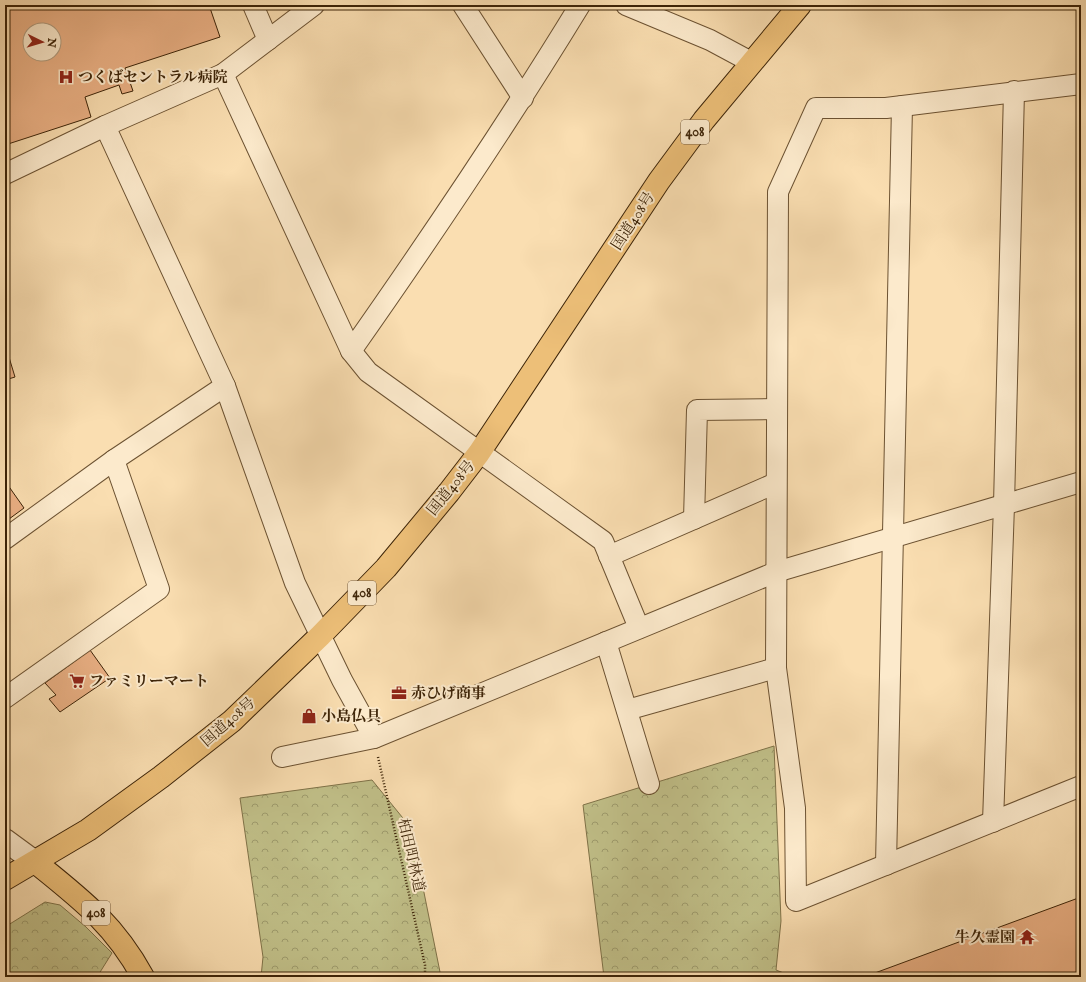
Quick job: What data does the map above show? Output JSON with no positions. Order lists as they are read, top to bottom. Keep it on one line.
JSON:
{"streets":{"highway":["408","国道408号"],"path":["柏田町林道"]},"crossings":[["408","国道408号"]],"places":{"hospital":["つくばセントラル病院"],"supermarket":["ファミリーマート"],"office":["赤ひげ商事"],"shop":["小島仏具"],"temple":["牛久霊園"]},"north":"right"}
